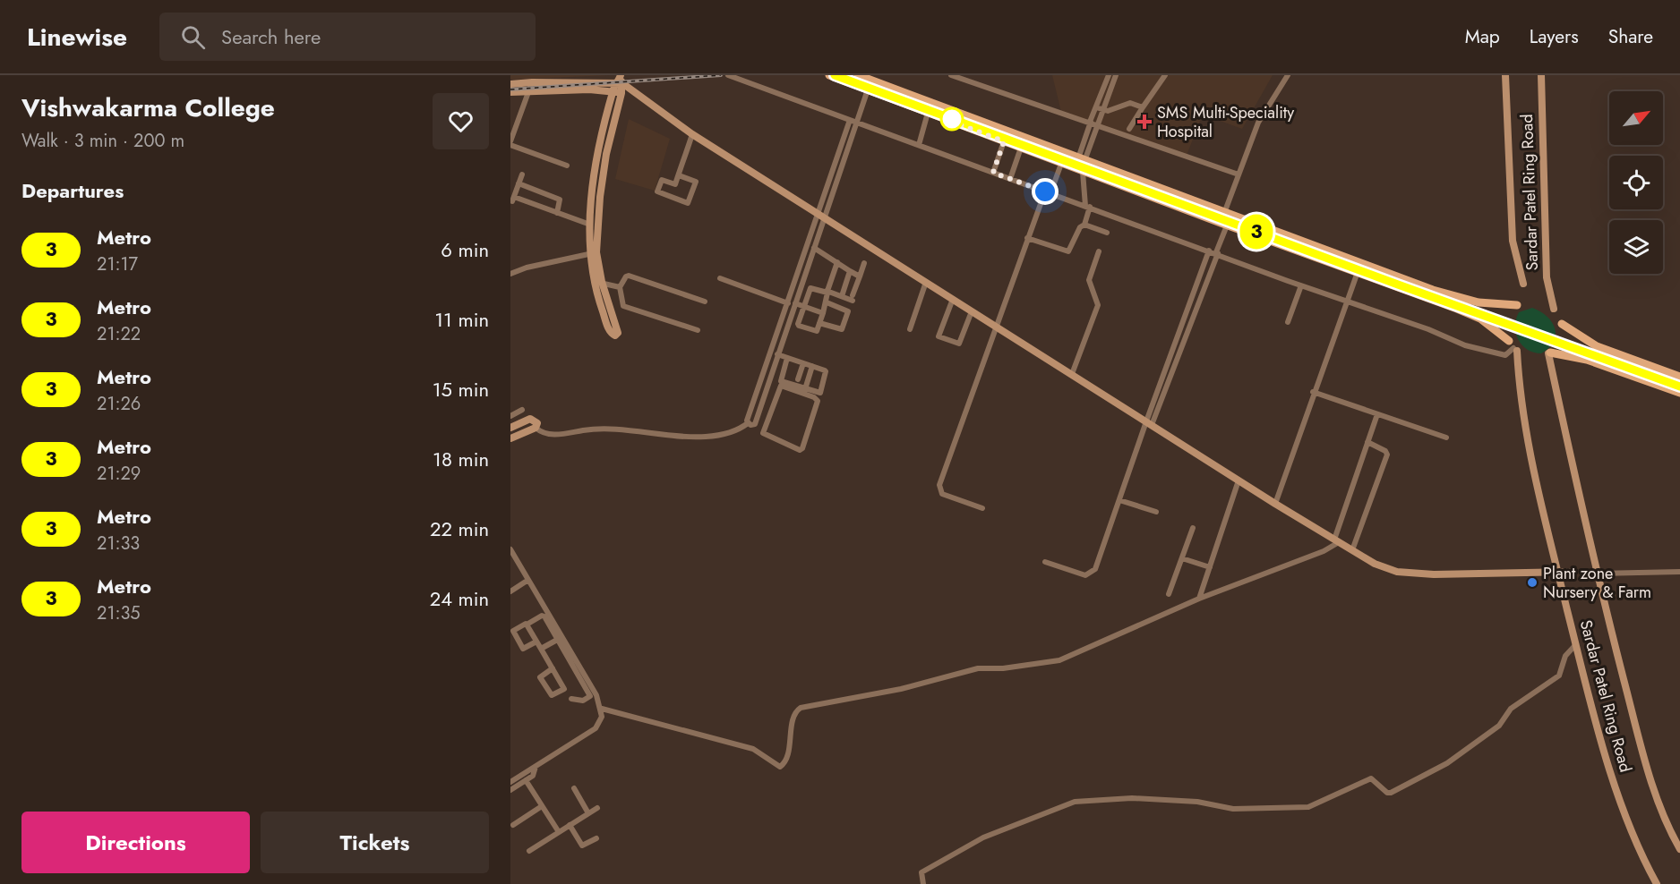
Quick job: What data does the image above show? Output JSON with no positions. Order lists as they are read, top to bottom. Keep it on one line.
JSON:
{"streets":{"street":["Sardar Patel Ring Road"]},"places":{"health":["SMS Multi-Speciality Hospital"],"other":["Plant zone Nursery & Farm"]},"lines":["metro line 3"],"north":"top right","page":{"header":"Linewise","search":"Search here","nav":["Map","Layers","Share"],"heading":[["Vishwakarma College","Walk · 3 min · 200 m"],"Departures"],"on_map":"3","list":[{"mark":"3","name":"Metro","note":"21:17","value":"6 min"},{"mark":"3","name":"Metro","note":"21:22","value":"11 min"},{"mark":"3","name":"Metro","note":"21:26","value":"15 min"},{"mark":"3","name":"Metro","note":"21:29","value":"18 min"},{"mark":"3","name":"Metro","note":"21:33","value":"22 min"},{"mark":"3","name":"Metro","note":"21:35","value":"24 min"}],"buttons":["Directions","Tickets"]}}
